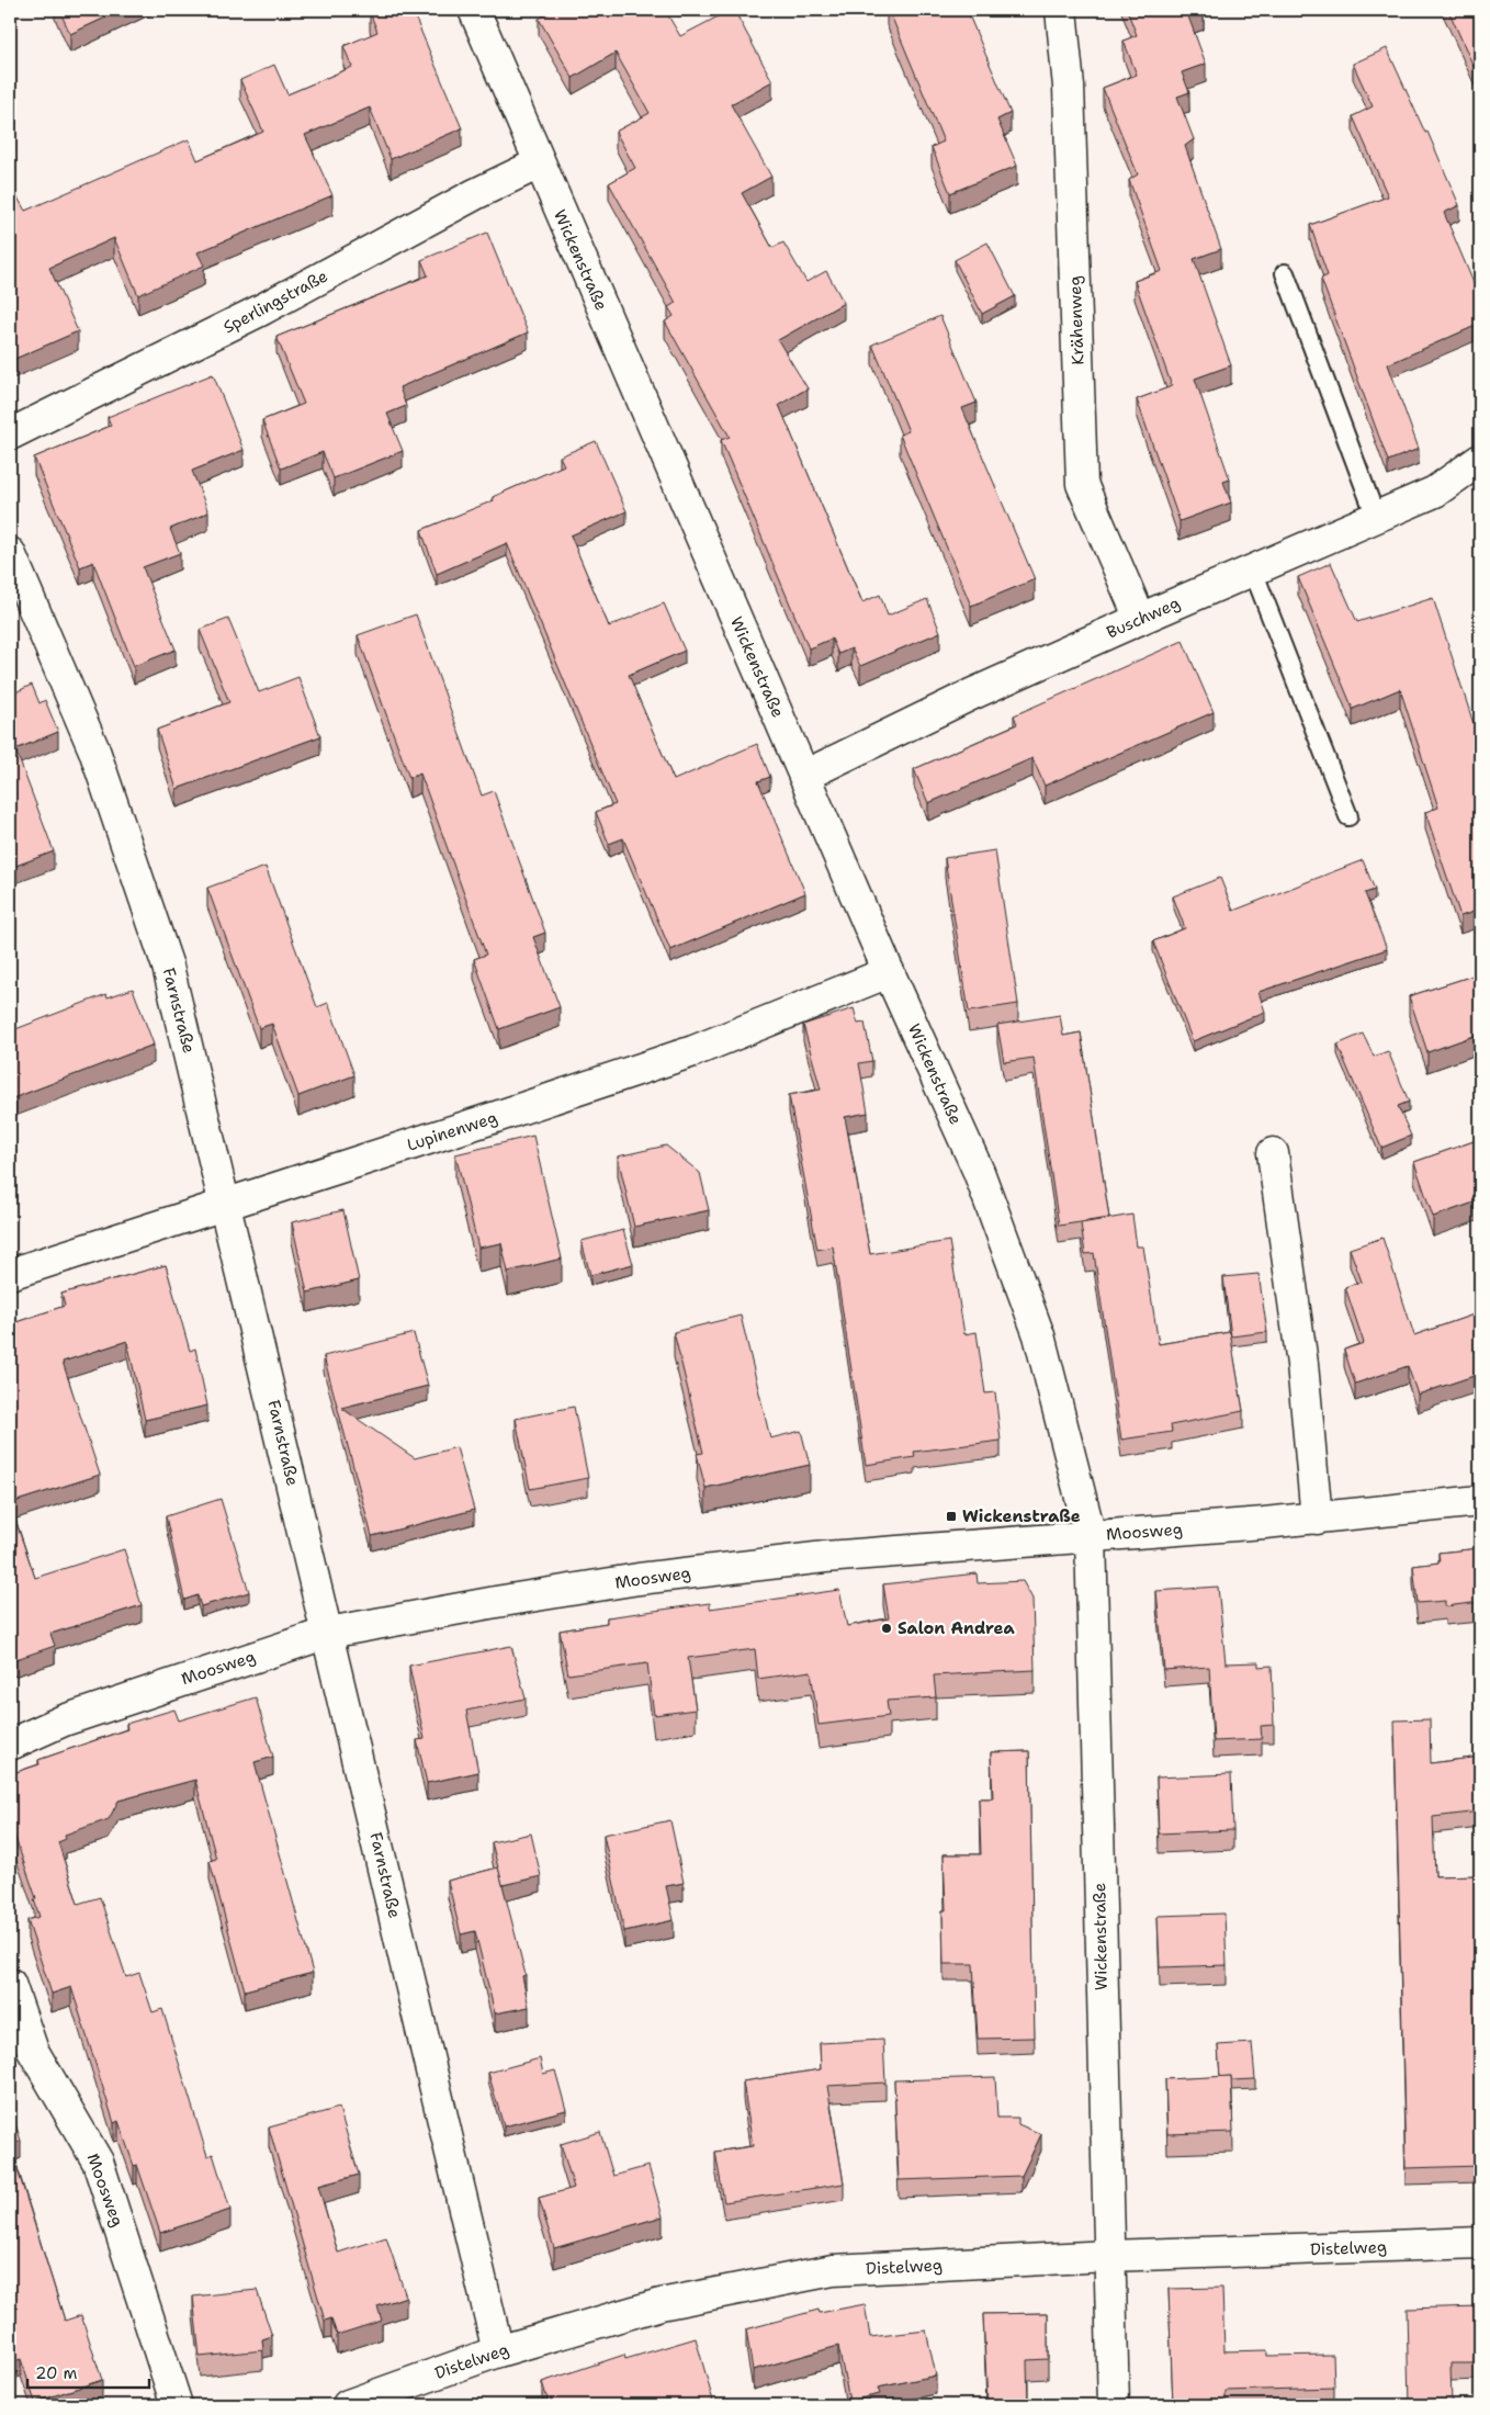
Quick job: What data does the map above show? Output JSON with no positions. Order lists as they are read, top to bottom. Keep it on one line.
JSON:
{"streets":{"street":["Wickenstraße","Sperlingstraße","Krähenweg","Buschweg","Farnstraße","Lupinenweg","Moosweg","Distelweg"]},"crossings":[["Wickenstraße","Sperlingstraße"],["Wickenstraße","Buschweg"],["Wickenstraße","Lupinenweg"],["Wickenstraße","Moosweg"],["Wickenstraße","Distelweg"],["Krähenweg","Buschweg"],["Farnstraße","Lupinenweg"],["Farnstraße","Moosweg"],["Farnstraße","Distelweg"]],"places":{"transit":["Wickenstraße"],"other":["Salon Andrea"]},"scale_bar":"20 m"}
